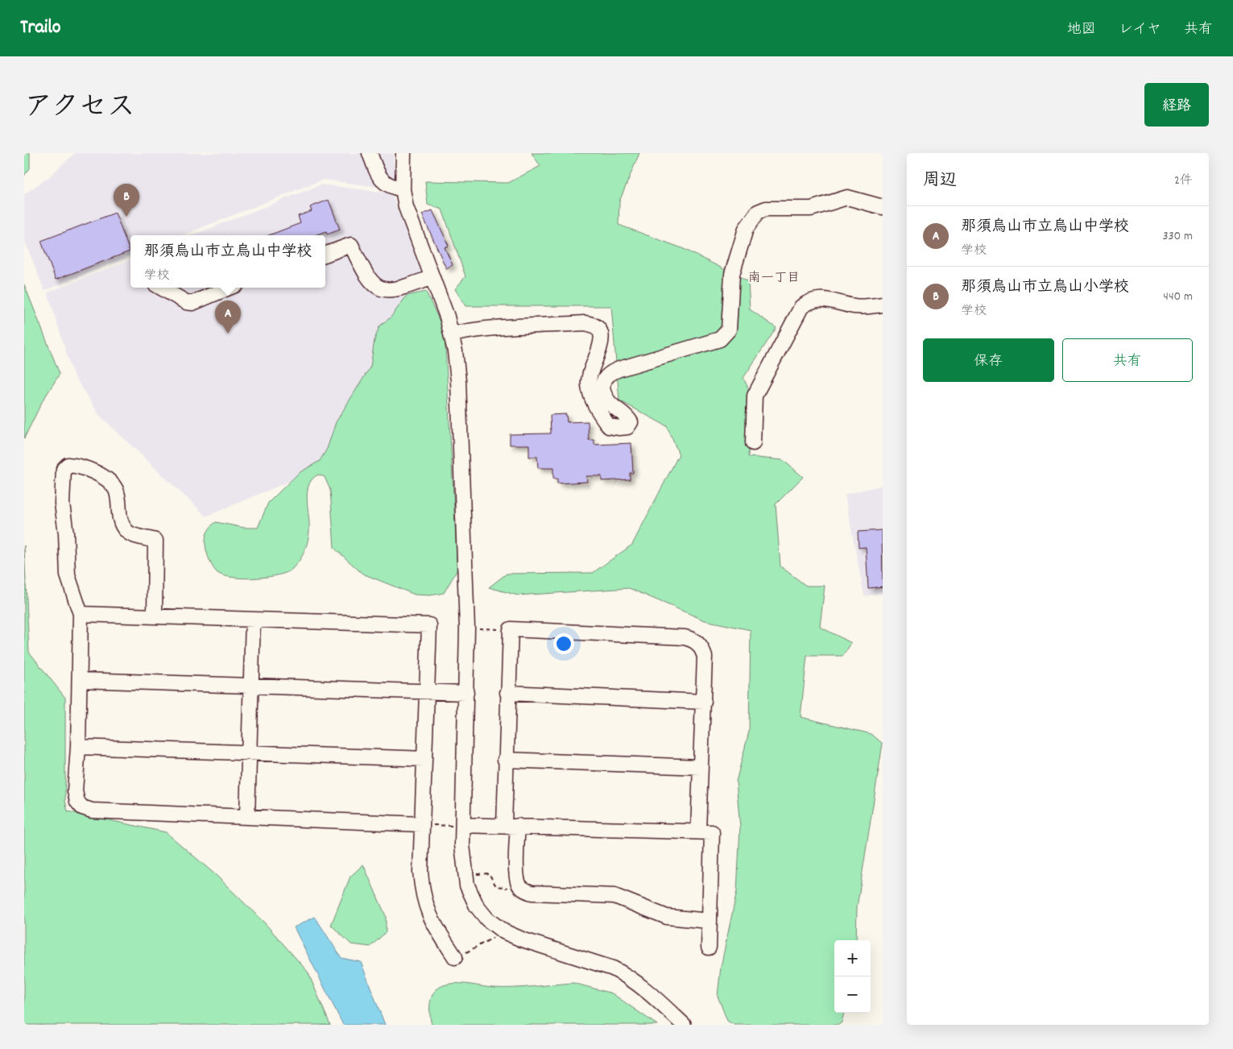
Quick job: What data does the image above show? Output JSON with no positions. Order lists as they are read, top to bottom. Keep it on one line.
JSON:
{"districts":["南一丁目"],"page":{"header":"Trailo","nav":["地図","レイヤ","共有"],"title":"アクセス","buttons":["経路",["保存","共有"]],"heading":["周辺","2件"],"pins":["B","A"],"list":[{"mark":"A","name":"那須烏山市立烏山中学校","note":"学校","value":"330 m"},{"mark":"B","name":"那須烏山市立烏山小学校","note":"学校","value":"440 m"}],"popup":["那須烏山市立烏山中学校","学校"],"map_buttons":["+","−"]}}
